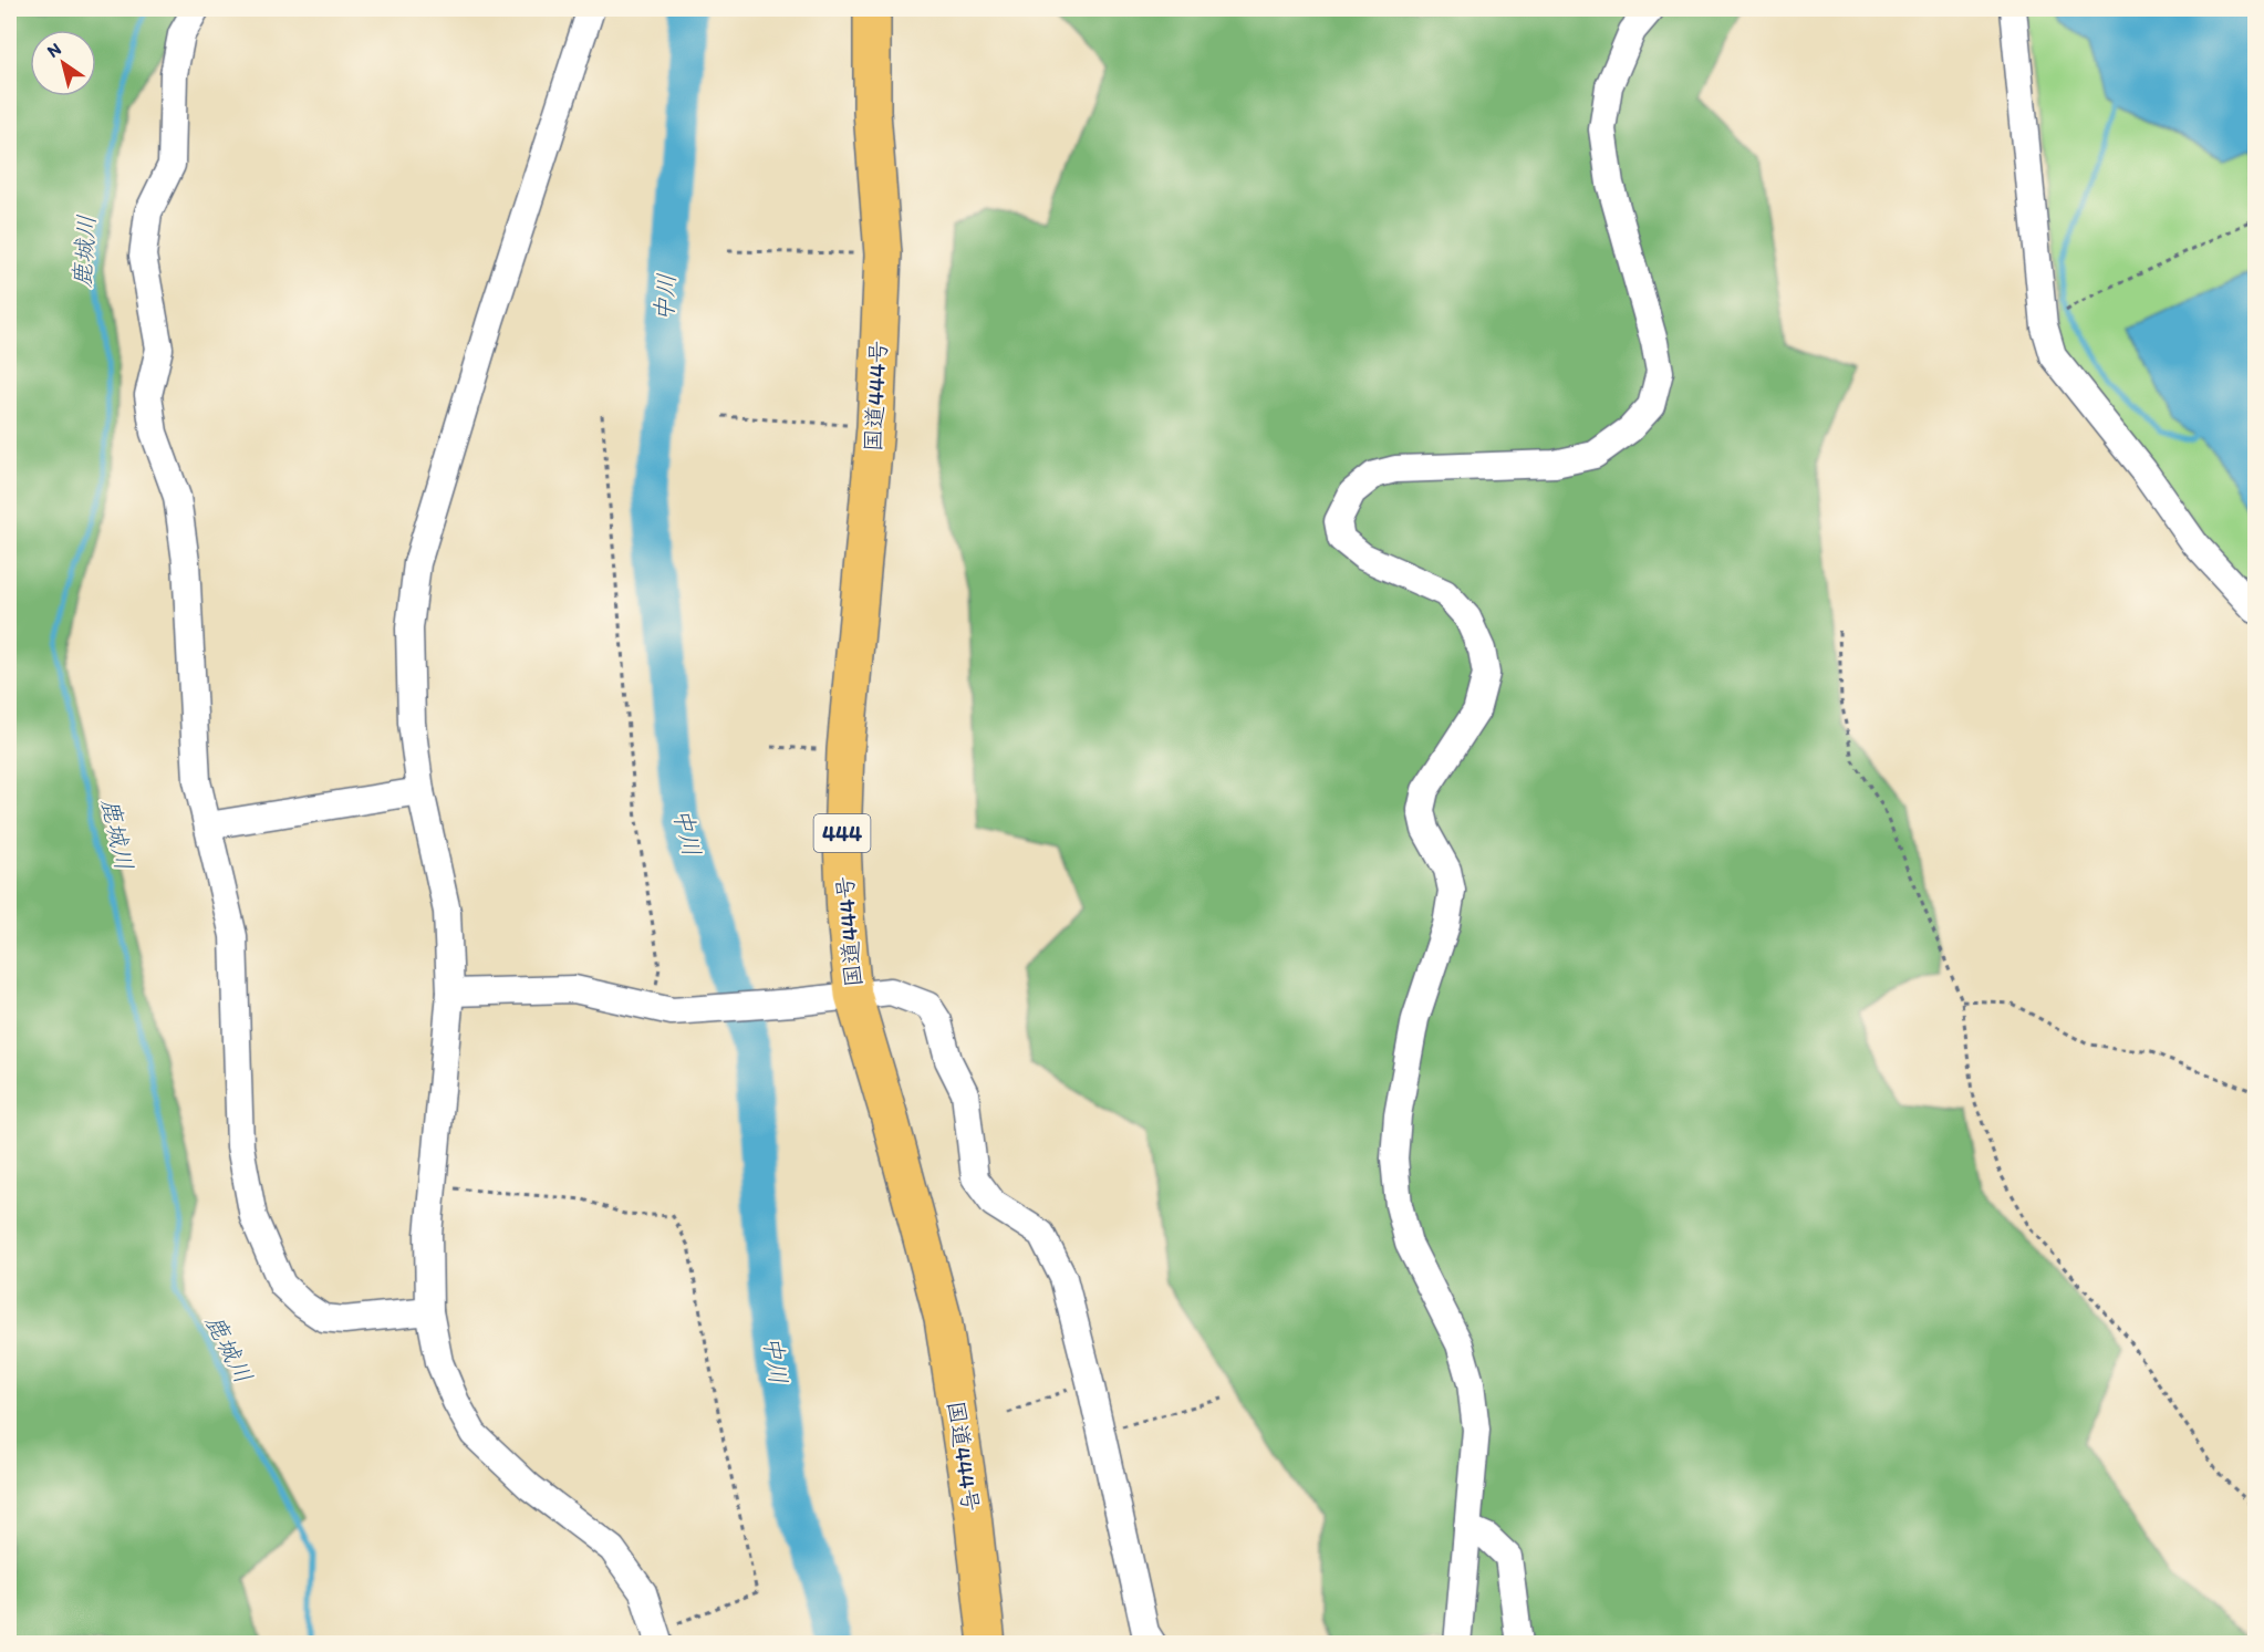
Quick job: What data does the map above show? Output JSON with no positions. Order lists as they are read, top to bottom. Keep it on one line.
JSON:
{"streets":{"highway":["国道444号","444"]},"water":["鹿城川","中川"],"north":"top left"}
